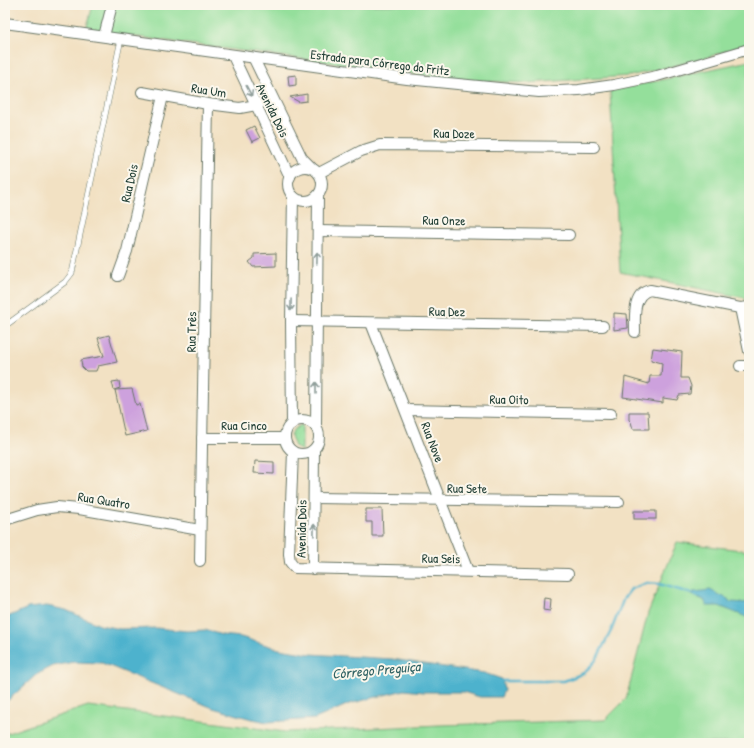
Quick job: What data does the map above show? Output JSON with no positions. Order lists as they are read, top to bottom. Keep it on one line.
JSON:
{"streets":{"street":["Estrada para Córrego do Fritz","Rua Um","Avenida Dois","Rua Doze","Rua Dois","Rua Onze","Rua Dez","Rua Três","Rua Oito","Rua Cinco","Rua Nove","Rua Sete","Rua Quatro","Rua Seis"]},"crossings":[["Estrada para Córrego do Fritz","Avenida Dois"],["Rua Um","Avenida Dois"],["Rua Um","Rua Dois"],["Rua Um","Rua Três"],["Avenida Dois","Rua Doze"],["Avenida Dois","Rua Onze"],["Avenida Dois","Rua Dez"],["Avenida Dois","Rua Cinco"],["Avenida Dois","Rua Sete"],["Avenida Dois","Rua Seis"],["Rua Dez","Rua Nove"],["Rua Três","Rua Cinco"],["Rua Três","Rua Quatro"],["Rua Oito","Rua Nove"],["Rua Nove","Rua Sete"],["Rua Nove","Rua Seis"]],"water":["Córrego Preguiça"]}
